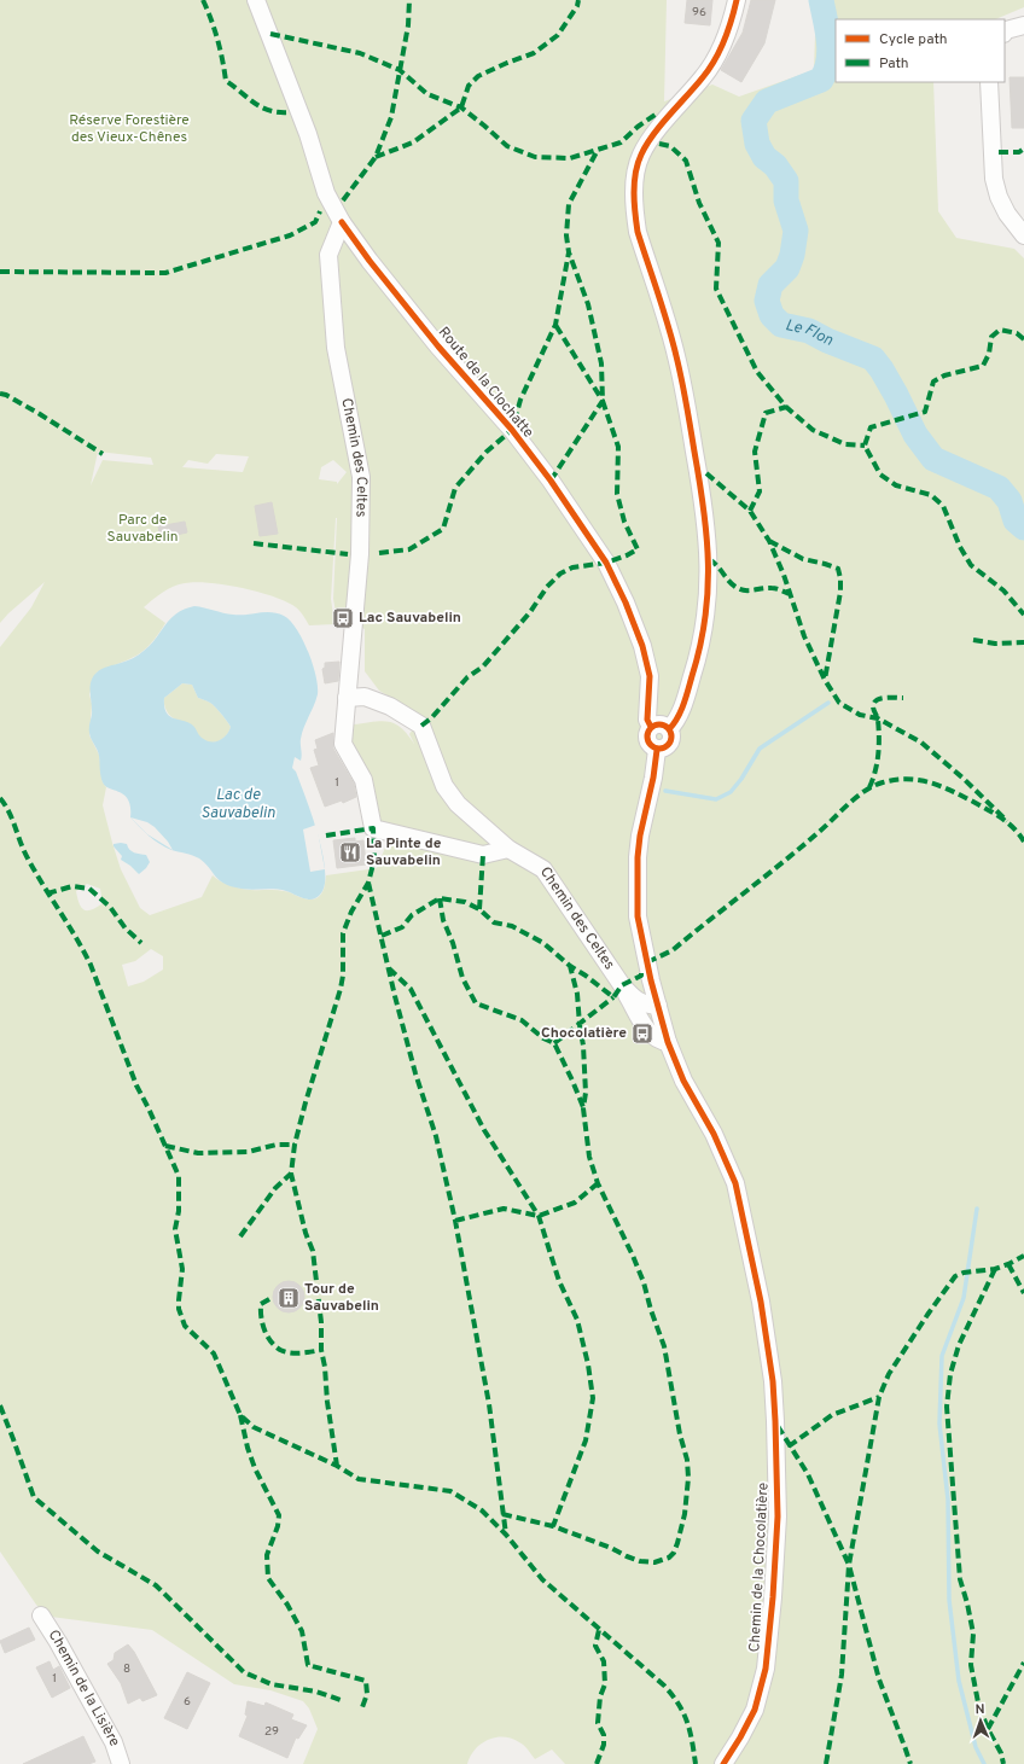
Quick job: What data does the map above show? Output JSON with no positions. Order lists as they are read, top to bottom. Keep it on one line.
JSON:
{"streets":{"street":["Route de la Clochatte","Chemin des Celtes","Chemin de la Chocolatière","Chemin de la Lisière"]},"crossings":[["Route de la Clochatte","Chemin des Celtes"],["Route de la Clochatte","Chemin de la Chocolatière"],["Chemin des Celtes","Chemin de la Chocolatière"]],"water":["Le Flon","Lac de Sauvabelin"],"parks":["Réserve Forestière des Vieux-Chênes","Parc de Sauvabelin"],"places":{"bus stop":["Lac Sauvabelin","Chocolatière"],"restaurant":["La Pinte de Sauvabelin"],"building":["Tour de Sauvabelin"]},"house_numbers":["96","1","8","1","6","29"],"legend":["Cycle path","Path"],"north":"top"}
